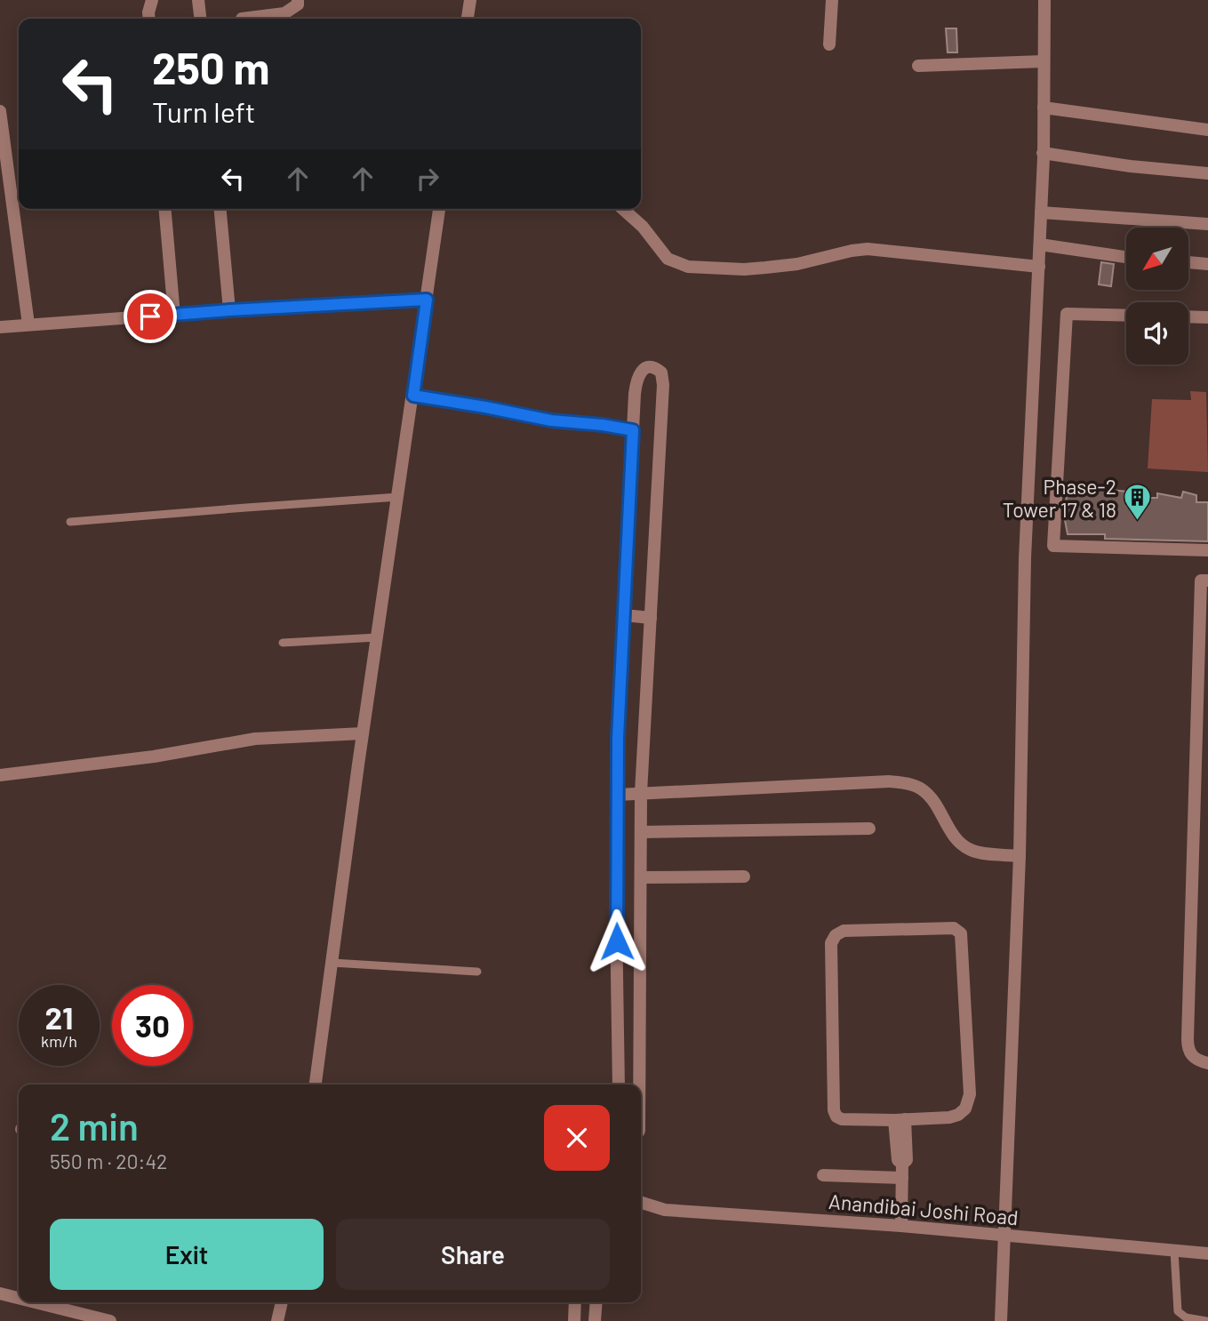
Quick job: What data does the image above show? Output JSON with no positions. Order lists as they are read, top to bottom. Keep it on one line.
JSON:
{"streets":{"street":["Anandibai Joshi Road"]},"places":{"building":["Phase-2 Tower 17 & 18"]},"north":"bottom left","page":{"turn":["250 m","Turn left"],"speed":"21 km/h","limit":"30","heading":["2 min","550 m · 20:42"],"buttons":["Exit","Share"]}}
